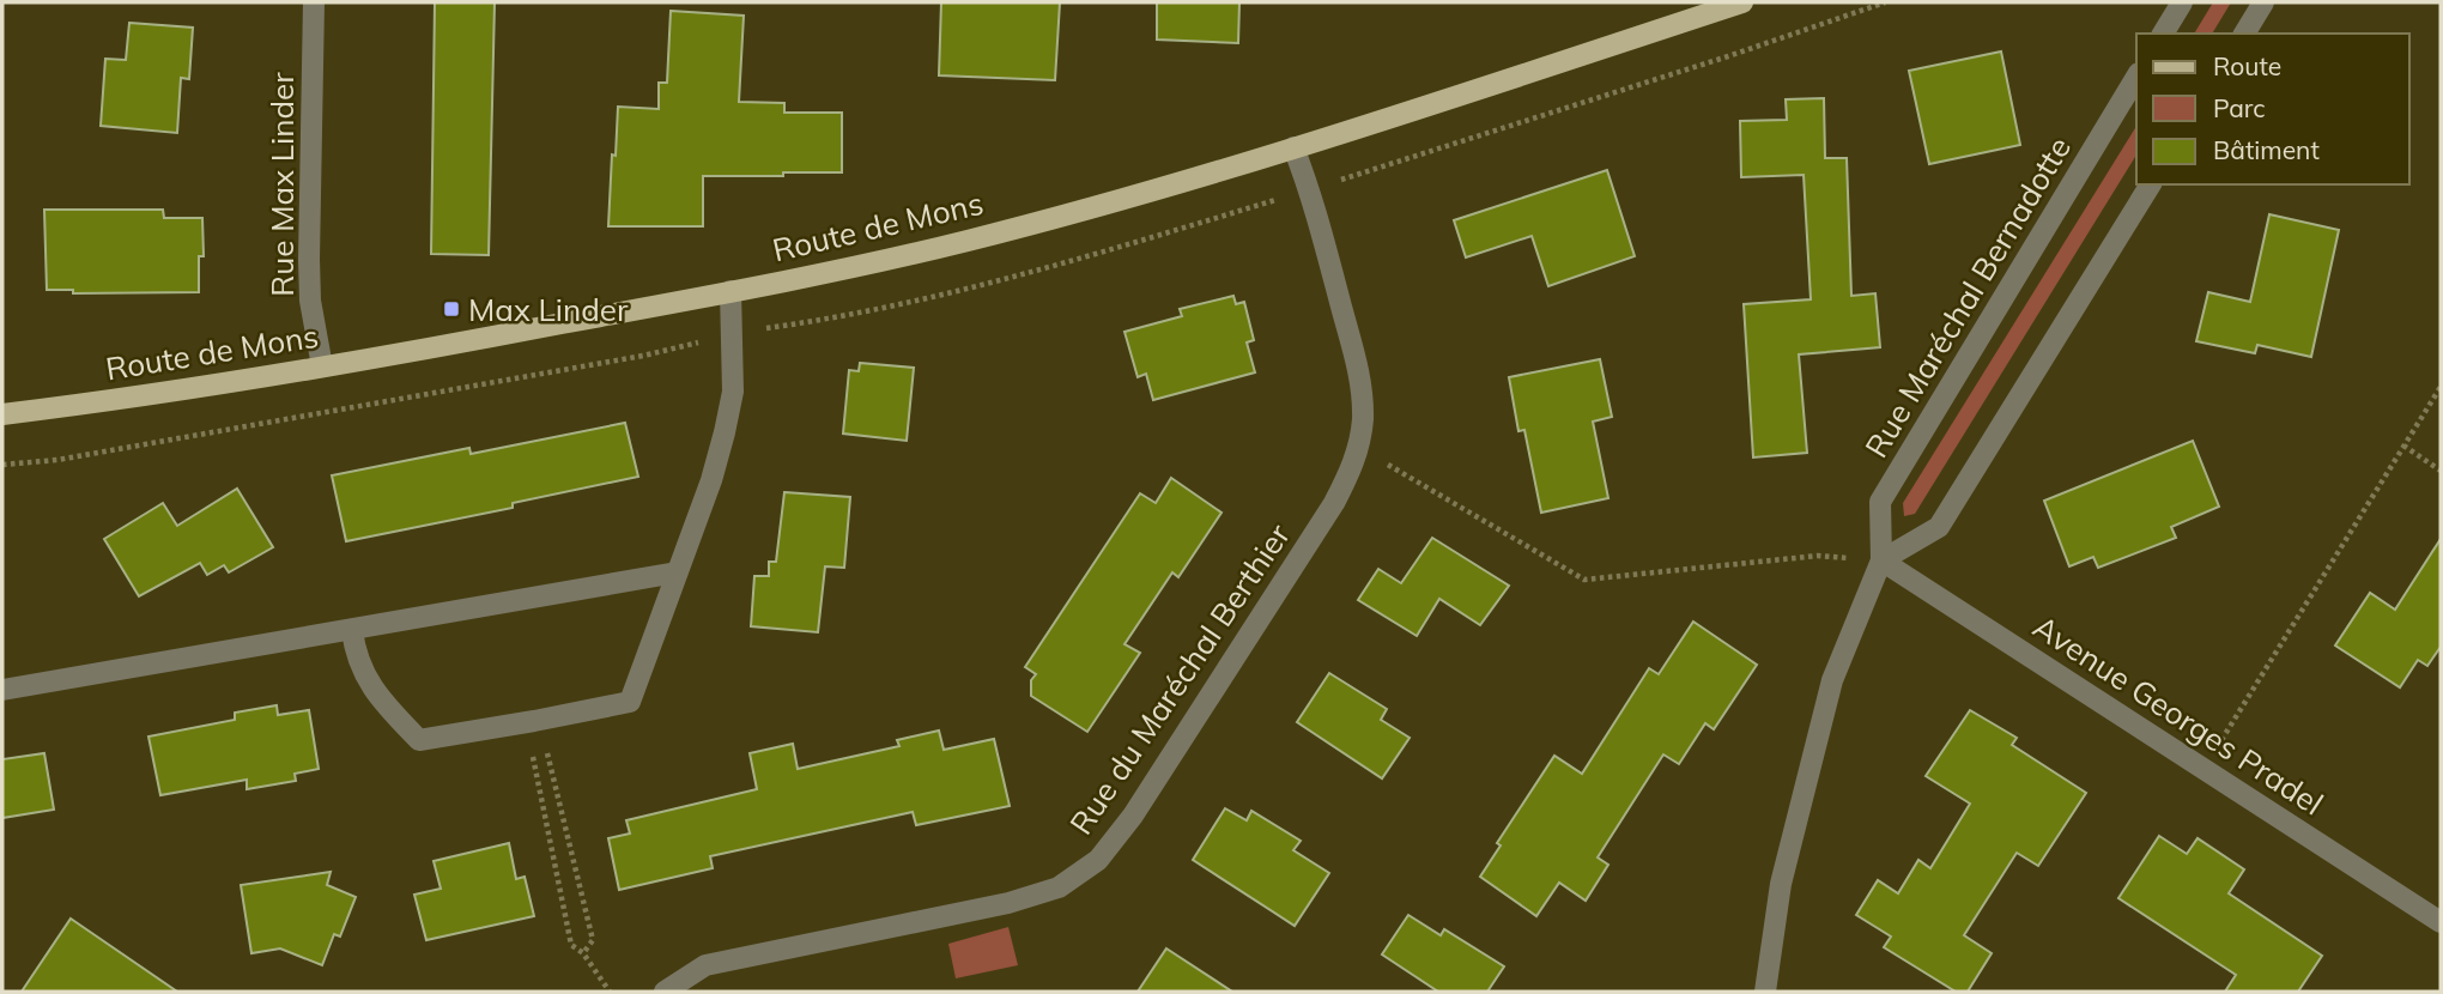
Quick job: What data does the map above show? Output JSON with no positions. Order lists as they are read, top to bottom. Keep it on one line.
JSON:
{"streets":{"main road":["Route de Mons"],"street":["Rue Max Linder","Rue Maréchal Bernadotte","Rue du Maréchal Berthier","Avenue Georges Pradel"]},"crossings":[["Rue Max Linder","Route de Mons"],["Route de Mons","Rue du Maréchal Berthier"],["Rue Maréchal Bernadotte","Avenue Georges Pradel"]],"places":{"transit":["Max Linder"]},"legend":["Route","Parc","Bâtiment"]}
